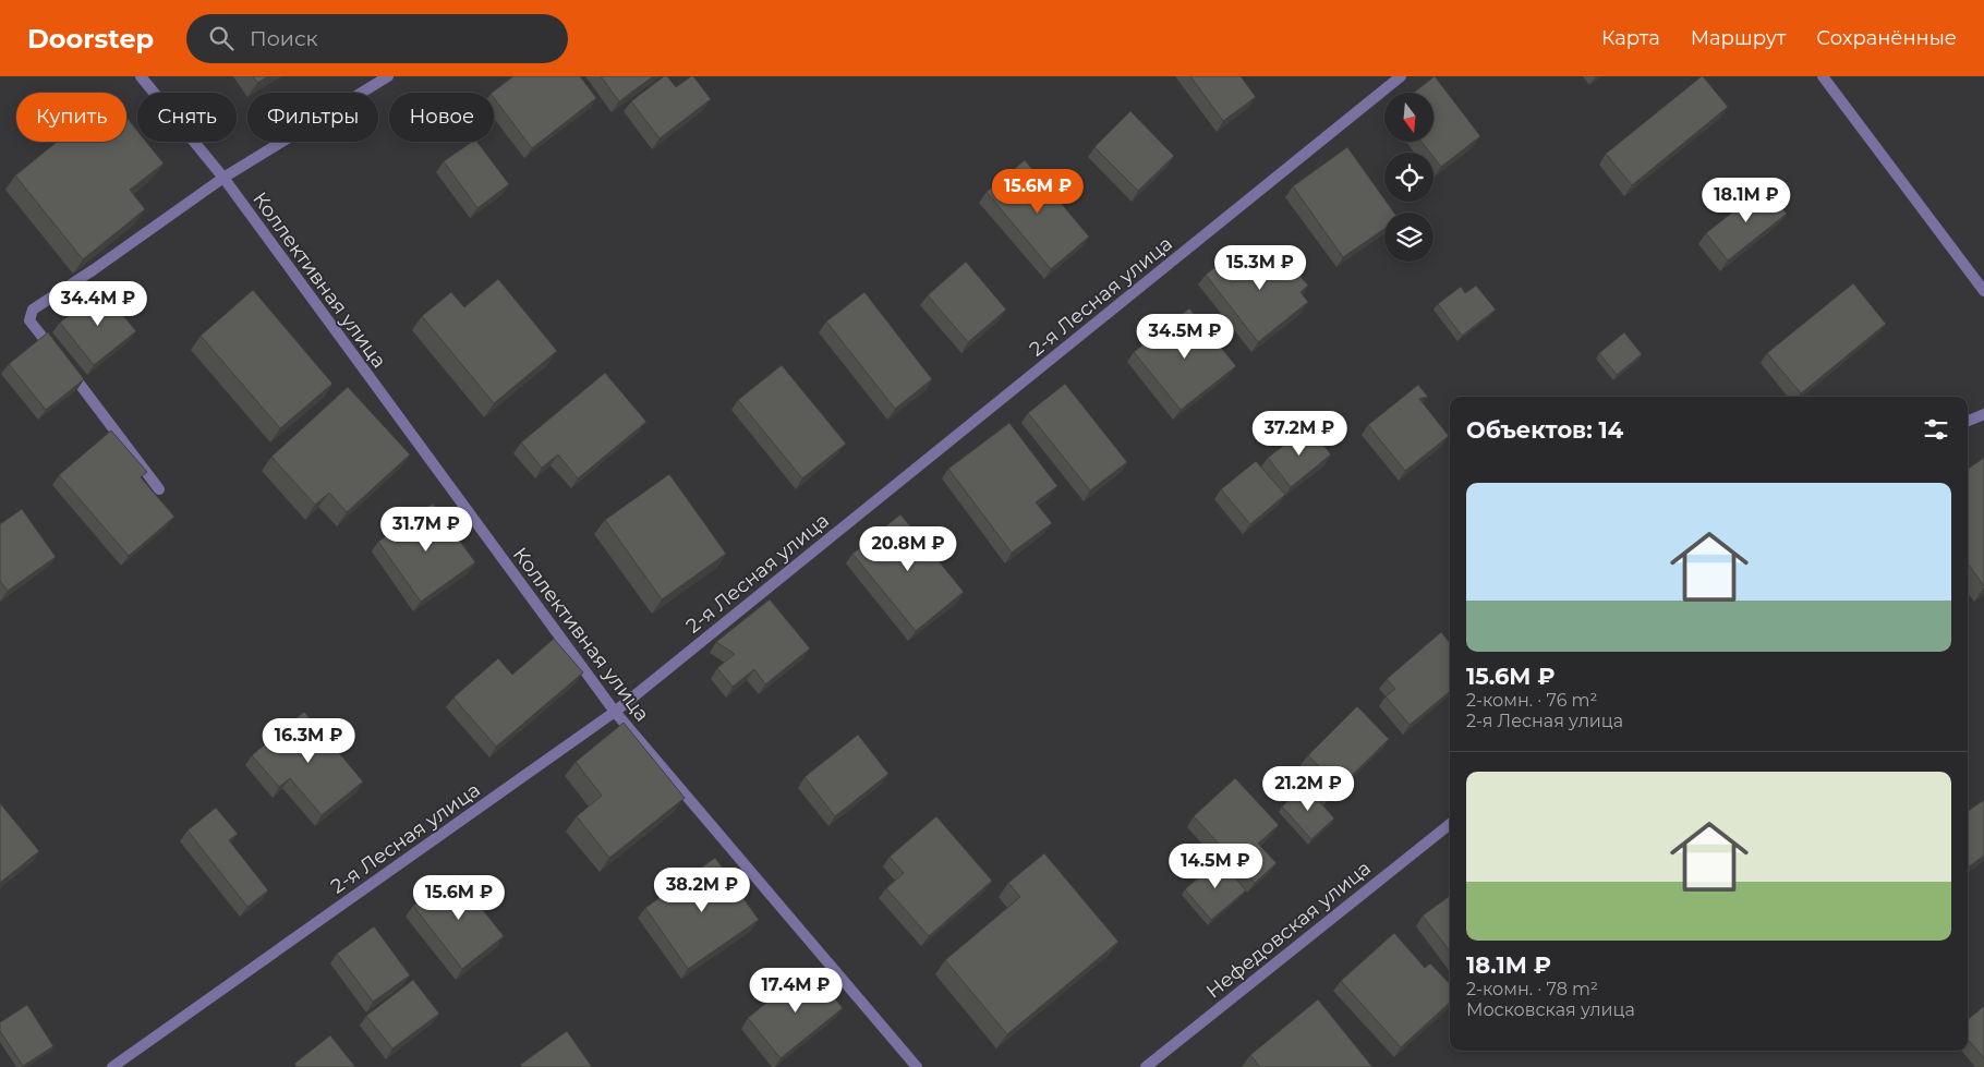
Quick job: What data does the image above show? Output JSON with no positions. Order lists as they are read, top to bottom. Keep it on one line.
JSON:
{"streets":{"street":["Коллективная улица","2-я Лесная улица","Нефедовская улица"]},"crossings":[["Коллективная улица","2-я Лесная улица"]],"north":"bottom","page":{"header":"Doorstep","search":"Поиск","nav":["Карта","Маршрут","Сохранённые"],"chip":["Купить","Снять","Фильтры","Новое"],"price":["15.6M ₽","18.1M ₽","15.3M ₽","34.4M ₽","34.5M ₽","37.2M ₽","31.7M ₽","20.8M ₽","16.3M ₽","21.2M ₽","14.5M ₽","38.2M ₽","15.6M ₽","17.4M ₽"],"heading":"Объектов: 14","list":[{"name":"15.6M ₽","note":"2-комн. · 76 m² · 2-я Лесная улица"},{"name":"18.1M ₽","note":"2-комн. · 78 m² · Московская улица"}]}}
